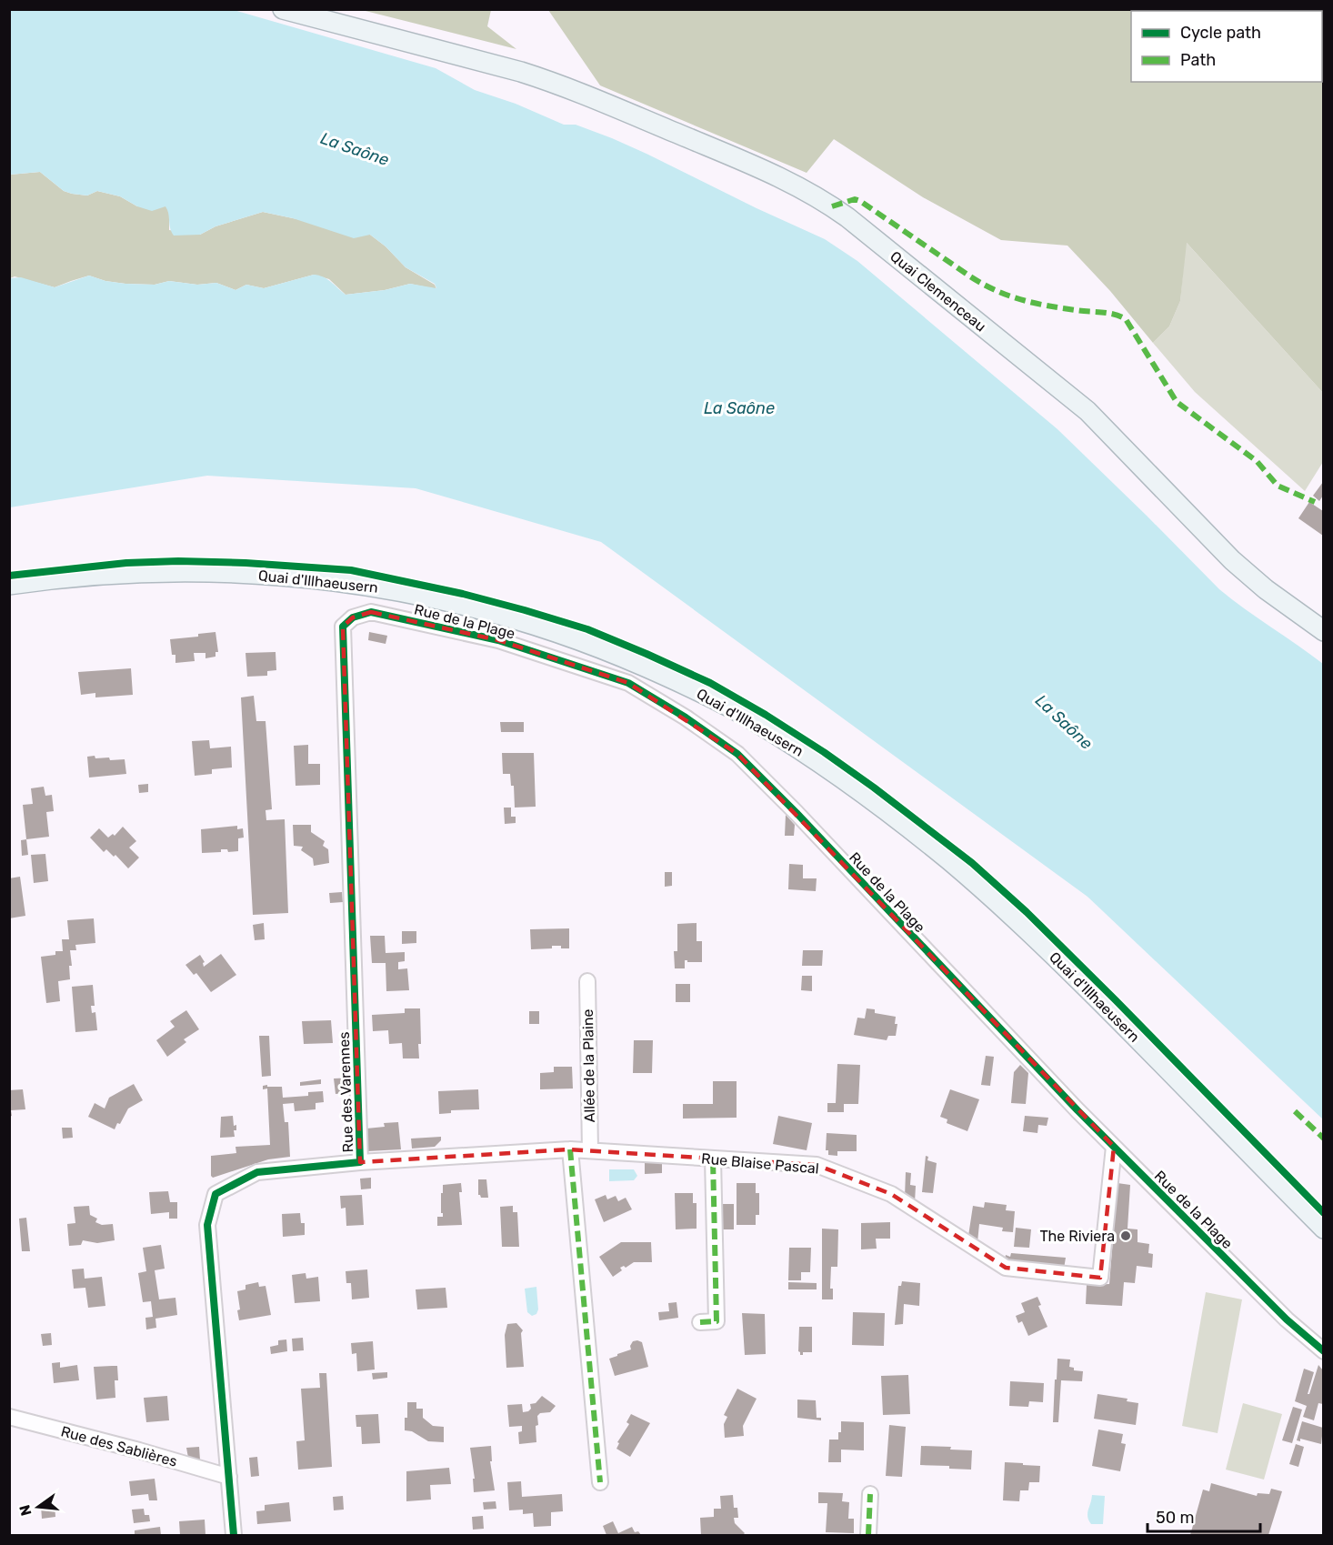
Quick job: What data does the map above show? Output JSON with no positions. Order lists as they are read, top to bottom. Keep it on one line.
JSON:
{"streets":{"main road":["Quai Clemenceau","Quai d'Illhaeusern"],"street":["Rue de la Plage","Allée de la Plaine","Rue des Varennes","Rue Blaise Pascal","Rue des Sablières"]},"crossings":[["Rue de la Plage","Rue des Varennes"],["Rue de la Plage","Rue Blaise Pascal"],["Allée de la Plaine","Rue Blaise Pascal"],["Rue des Varennes","Rue Blaise Pascal"],["Rue des Varennes","Rue des Sablières"]],"water":["La Saône"],"places":["The Riviera"],"legend":["Cycle path","Path"],"scale_bar":"50 m","north":"left"}
